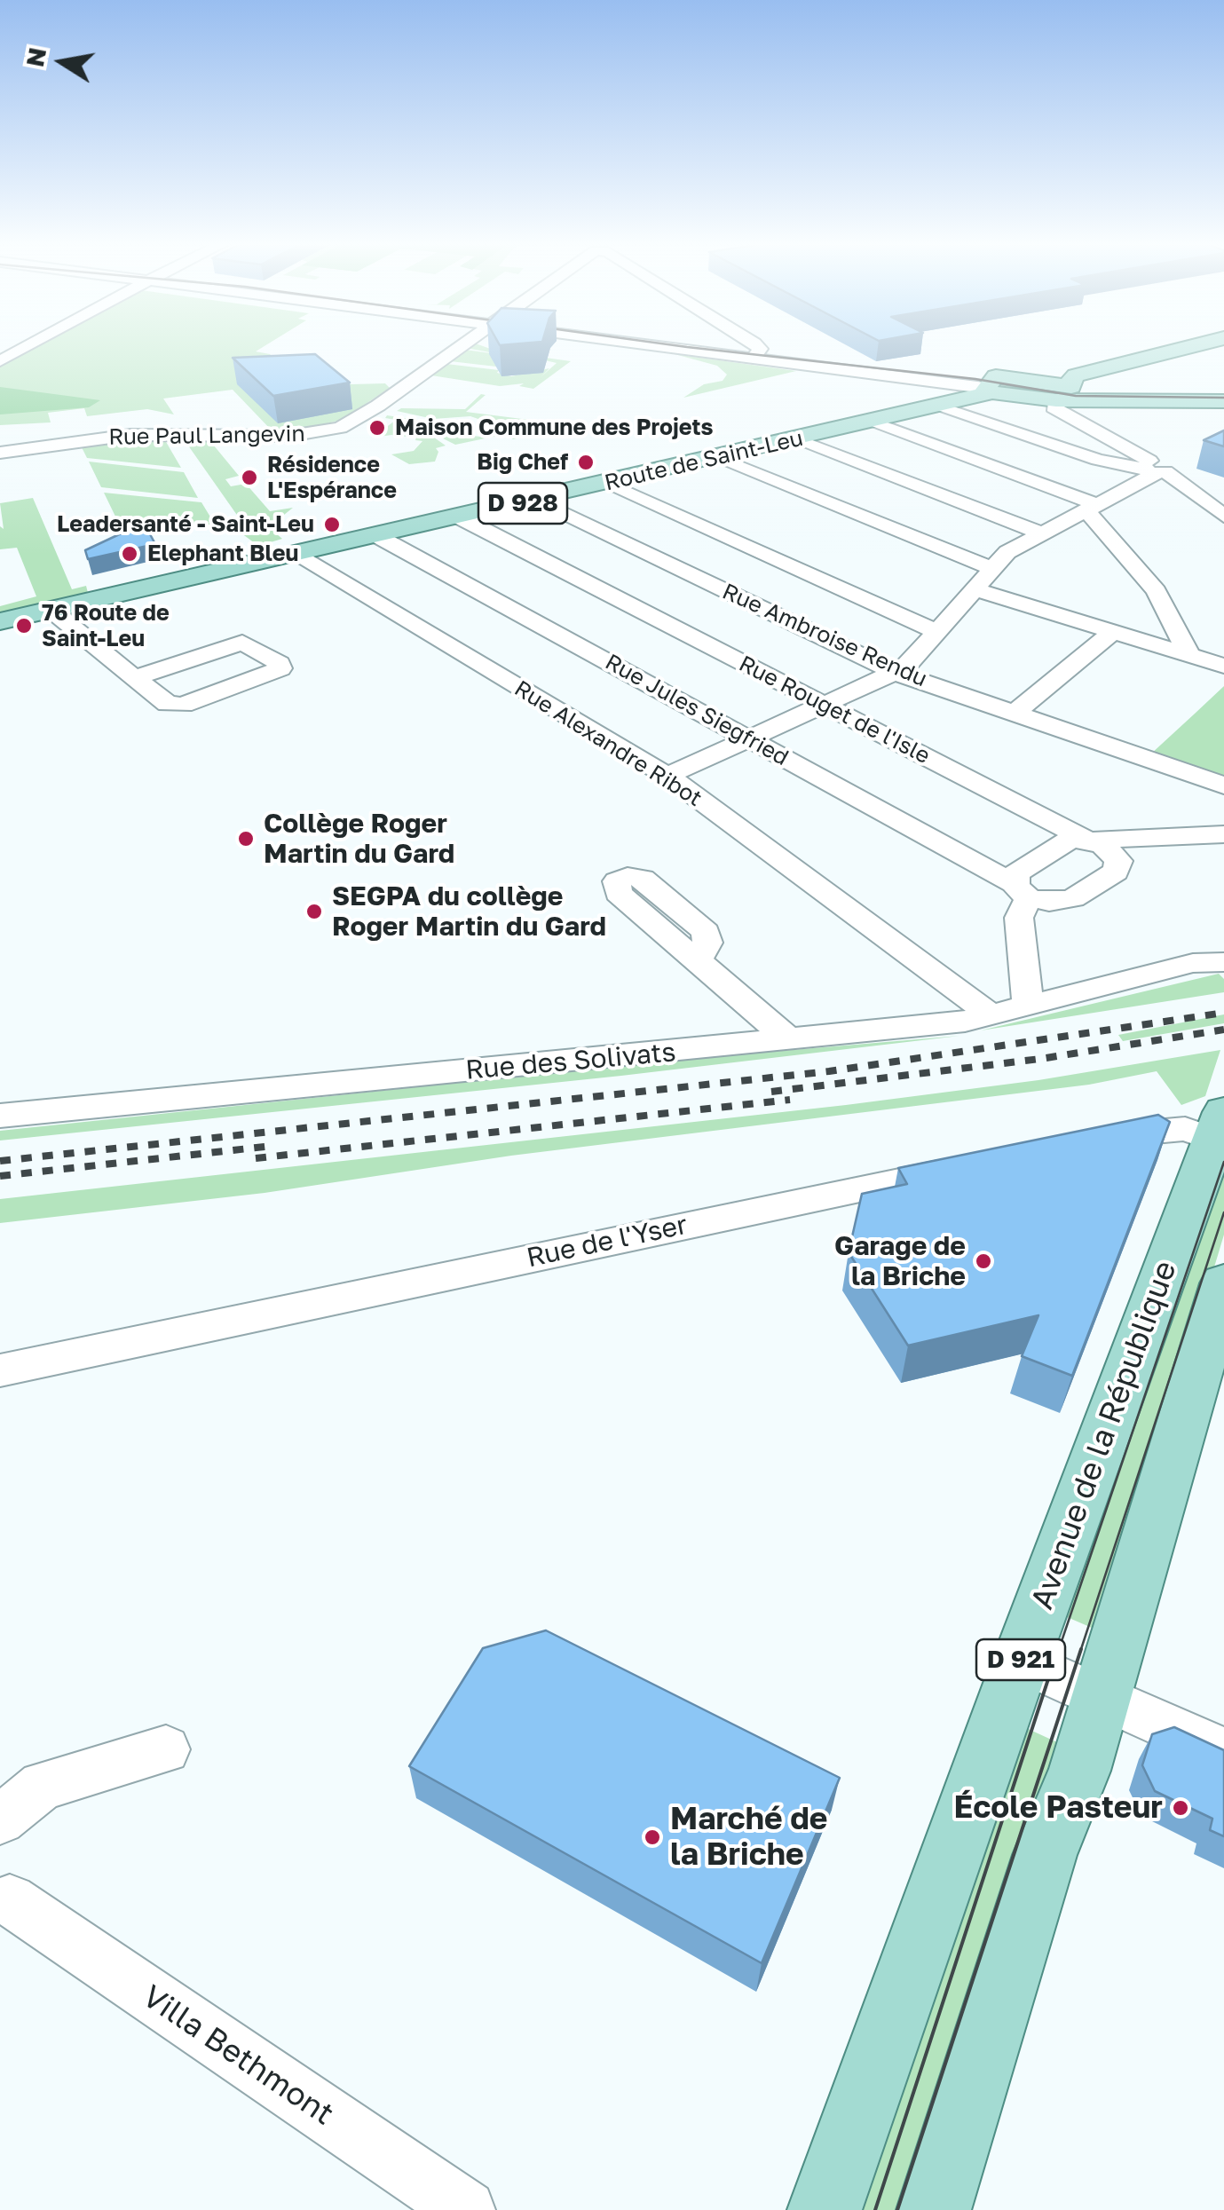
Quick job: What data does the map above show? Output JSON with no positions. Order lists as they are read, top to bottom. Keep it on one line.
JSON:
{"streets":{"main road":["Route de Saint-Leu","D 928","Avenue de la République","D 921"],"street":["Rue Paul Langevin","Rue Ambroise Rendu","Rue Jules Siegfried","Rue Rouget de l'Isle","Rue Alexandre Ribot","Rue des Solivats","Rue de l'Yser","Villa Bethmont"]},"crossings":[["Route de Saint-Leu","D 928"],["Route de Saint-Leu","Rue Ambroise Rendu"],["Route de Saint-Leu","Rue Jules Siegfried"],["Route de Saint-Leu","Rue Rouget de l'Isle"],["Route de Saint-Leu","Rue Alexandre Ribot"],["Rue Alexandre Ribot","Rue des Solivats"]],"places":["Maison Commune des Projets","Big Chef","Résidence L'Espérance","Leadersanté - Saint-Leu","Elephant Bleu","76 Route de Saint-Leu","Collège Roger Martin du Gard","SEGPA du collège Roger Martin du Gard","Garage de la Briche","École Pasteur","Marché de la Briche"],"north":"left"}
